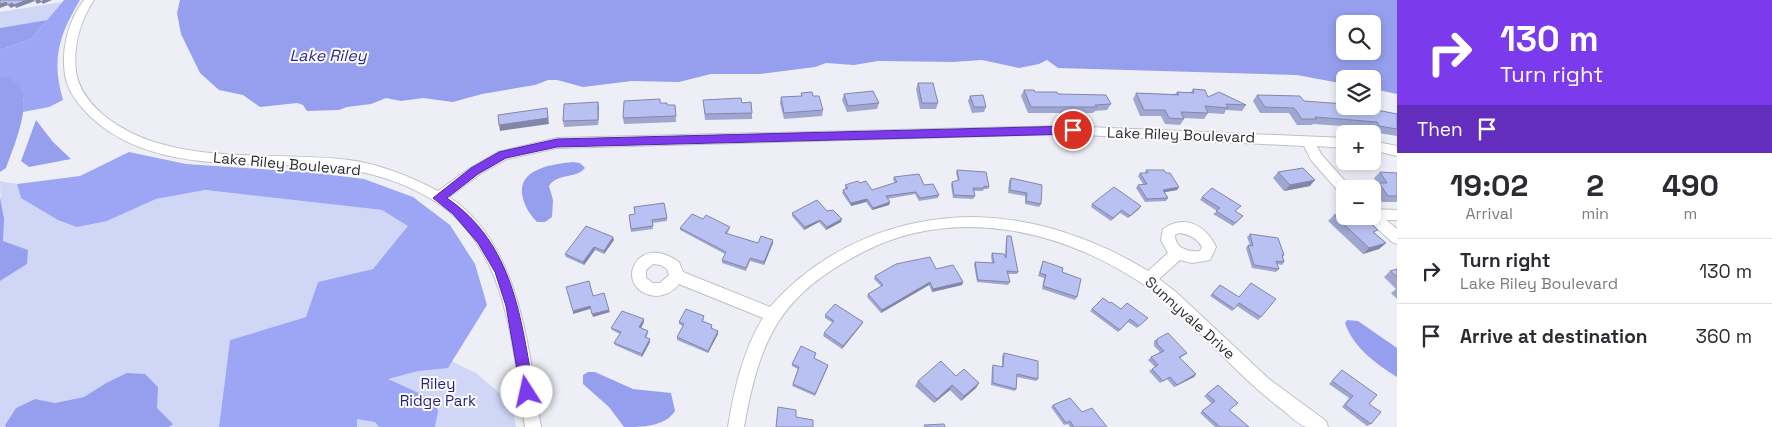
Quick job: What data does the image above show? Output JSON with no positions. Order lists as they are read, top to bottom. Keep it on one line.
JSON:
{"streets":{"street":["Lake Riley Boulevard","Sunnyvale Drive"]},"water":["Lake Riley"],"parks":["Riley Ridge Park"],"page":{"turn":["130 m","Turn right"],"map_buttons":["+","−"],"then":"Then","eta":["19:02","Arrival","2","min","490","m"],"list":[{"name":"Turn right","note":"Lake Riley Boulevard","value":"130 m"},{"name":"Arrive at destination","value":"360 m"}]}}
